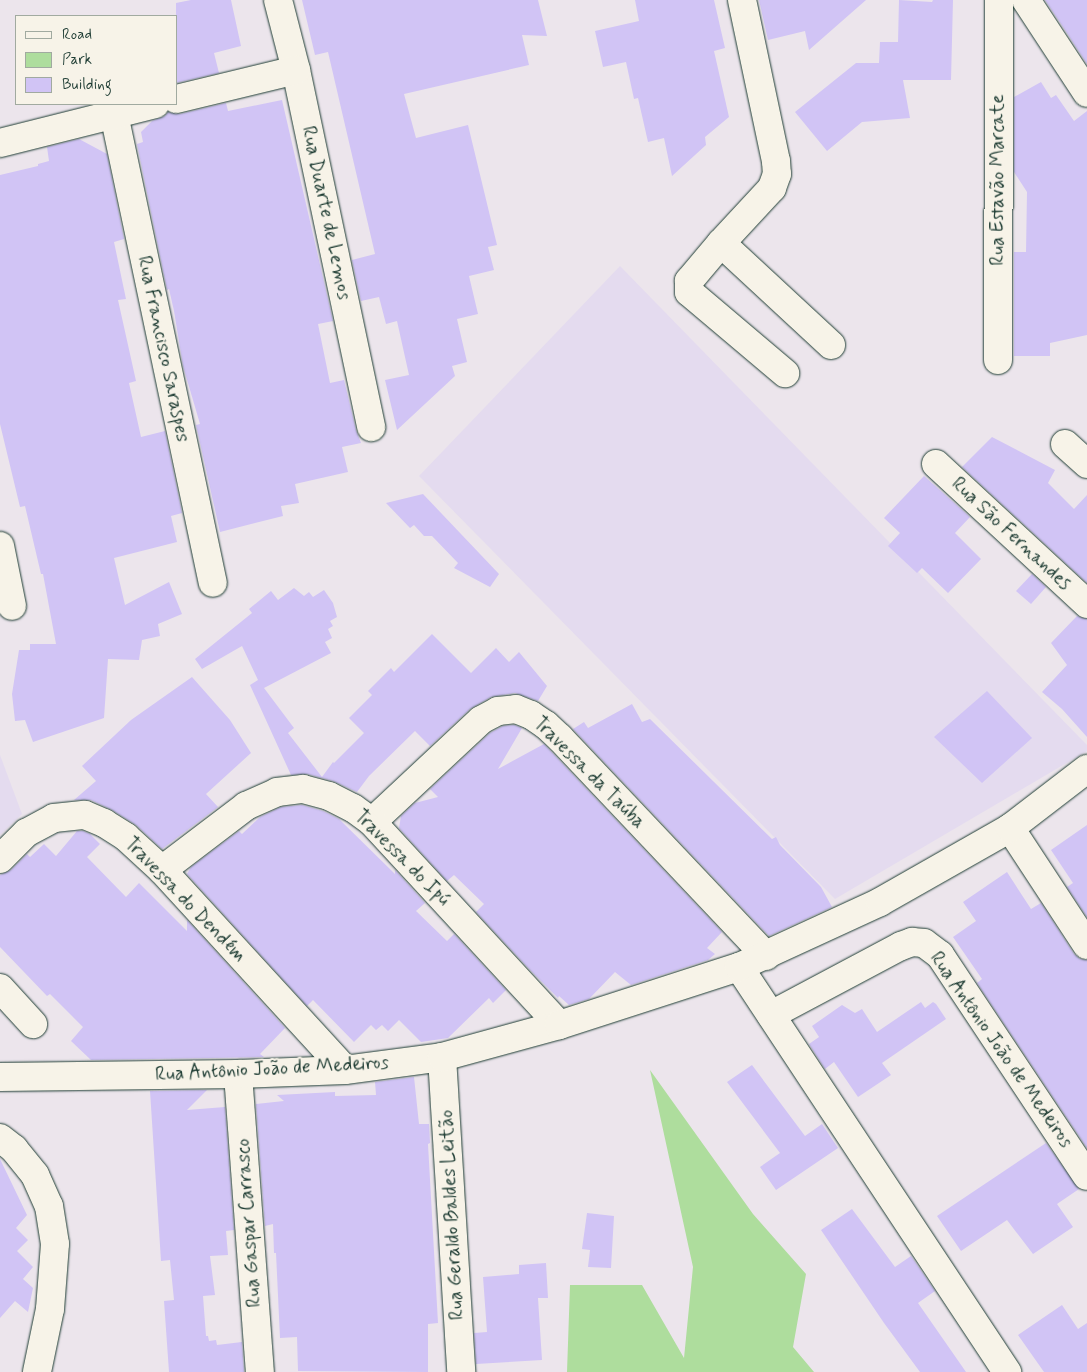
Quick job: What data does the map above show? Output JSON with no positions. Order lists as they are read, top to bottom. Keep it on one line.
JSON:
{"streets":{"street":["Rua Estavão Marcate","Rua Duarte de Lemos","Rua Francisco Saraspes","Rua São Fernandes","Travessa da Taúba","Travessa do Ipú","Travessa do Dendém","Rua Antônio João de Medeiros","Rua Geraldo Baldes Leitão","Rua Gaspar Carrasco"]},"crossings":[["Travessa da Taúba","Travessa do Ipú"],["Travessa da Taúba","Rua Antônio João de Medeiros"],["Travessa do Ipú","Travessa do Dendém"],["Travessa do Ipú","Rua Antônio João de Medeiros"],["Travessa do Dendém","Rua Antônio João de Medeiros"],["Rua Antônio João de Medeiros","Rua Geraldo Baldes Leitão"],["Rua Antônio João de Medeiros","Rua Gaspar Carrasco"]],"legend":["Road","Park","Building"]}
